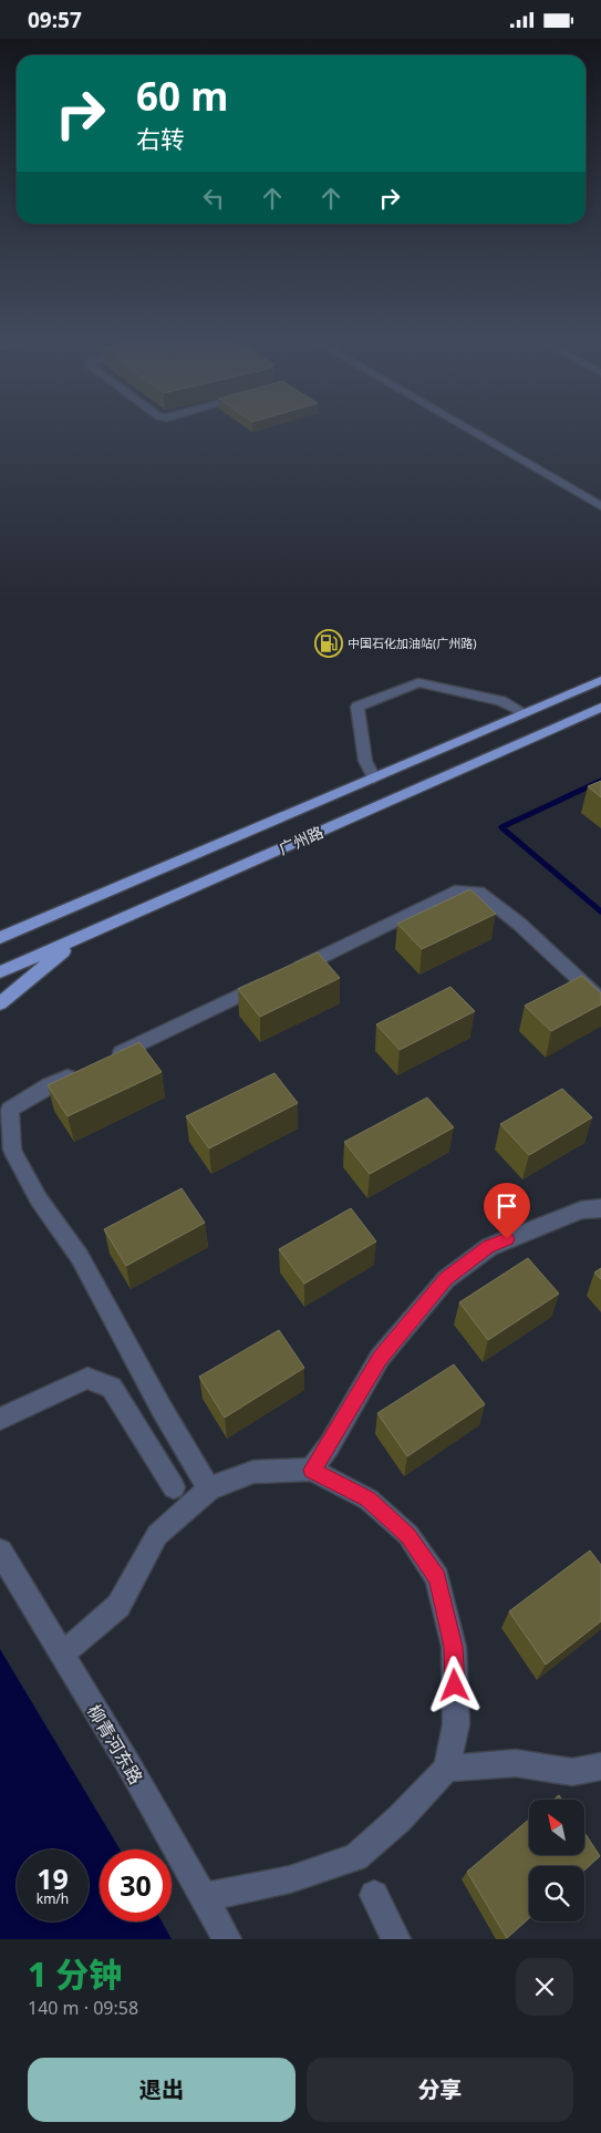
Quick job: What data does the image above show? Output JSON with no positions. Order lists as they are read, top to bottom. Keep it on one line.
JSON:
{"streets":{"main road":["广州路"],"street":["柳青河东路"]},"places":{"fuel station":["中国石化加油站(广州路)"]},"north":"top left","page":{"status":"09:57","turn":["60 m","右转"],"speed":"19 km/h","limit":"30","heading":["1 分钟","140 m · 09:58"],"buttons":["退出","分享"]}}
